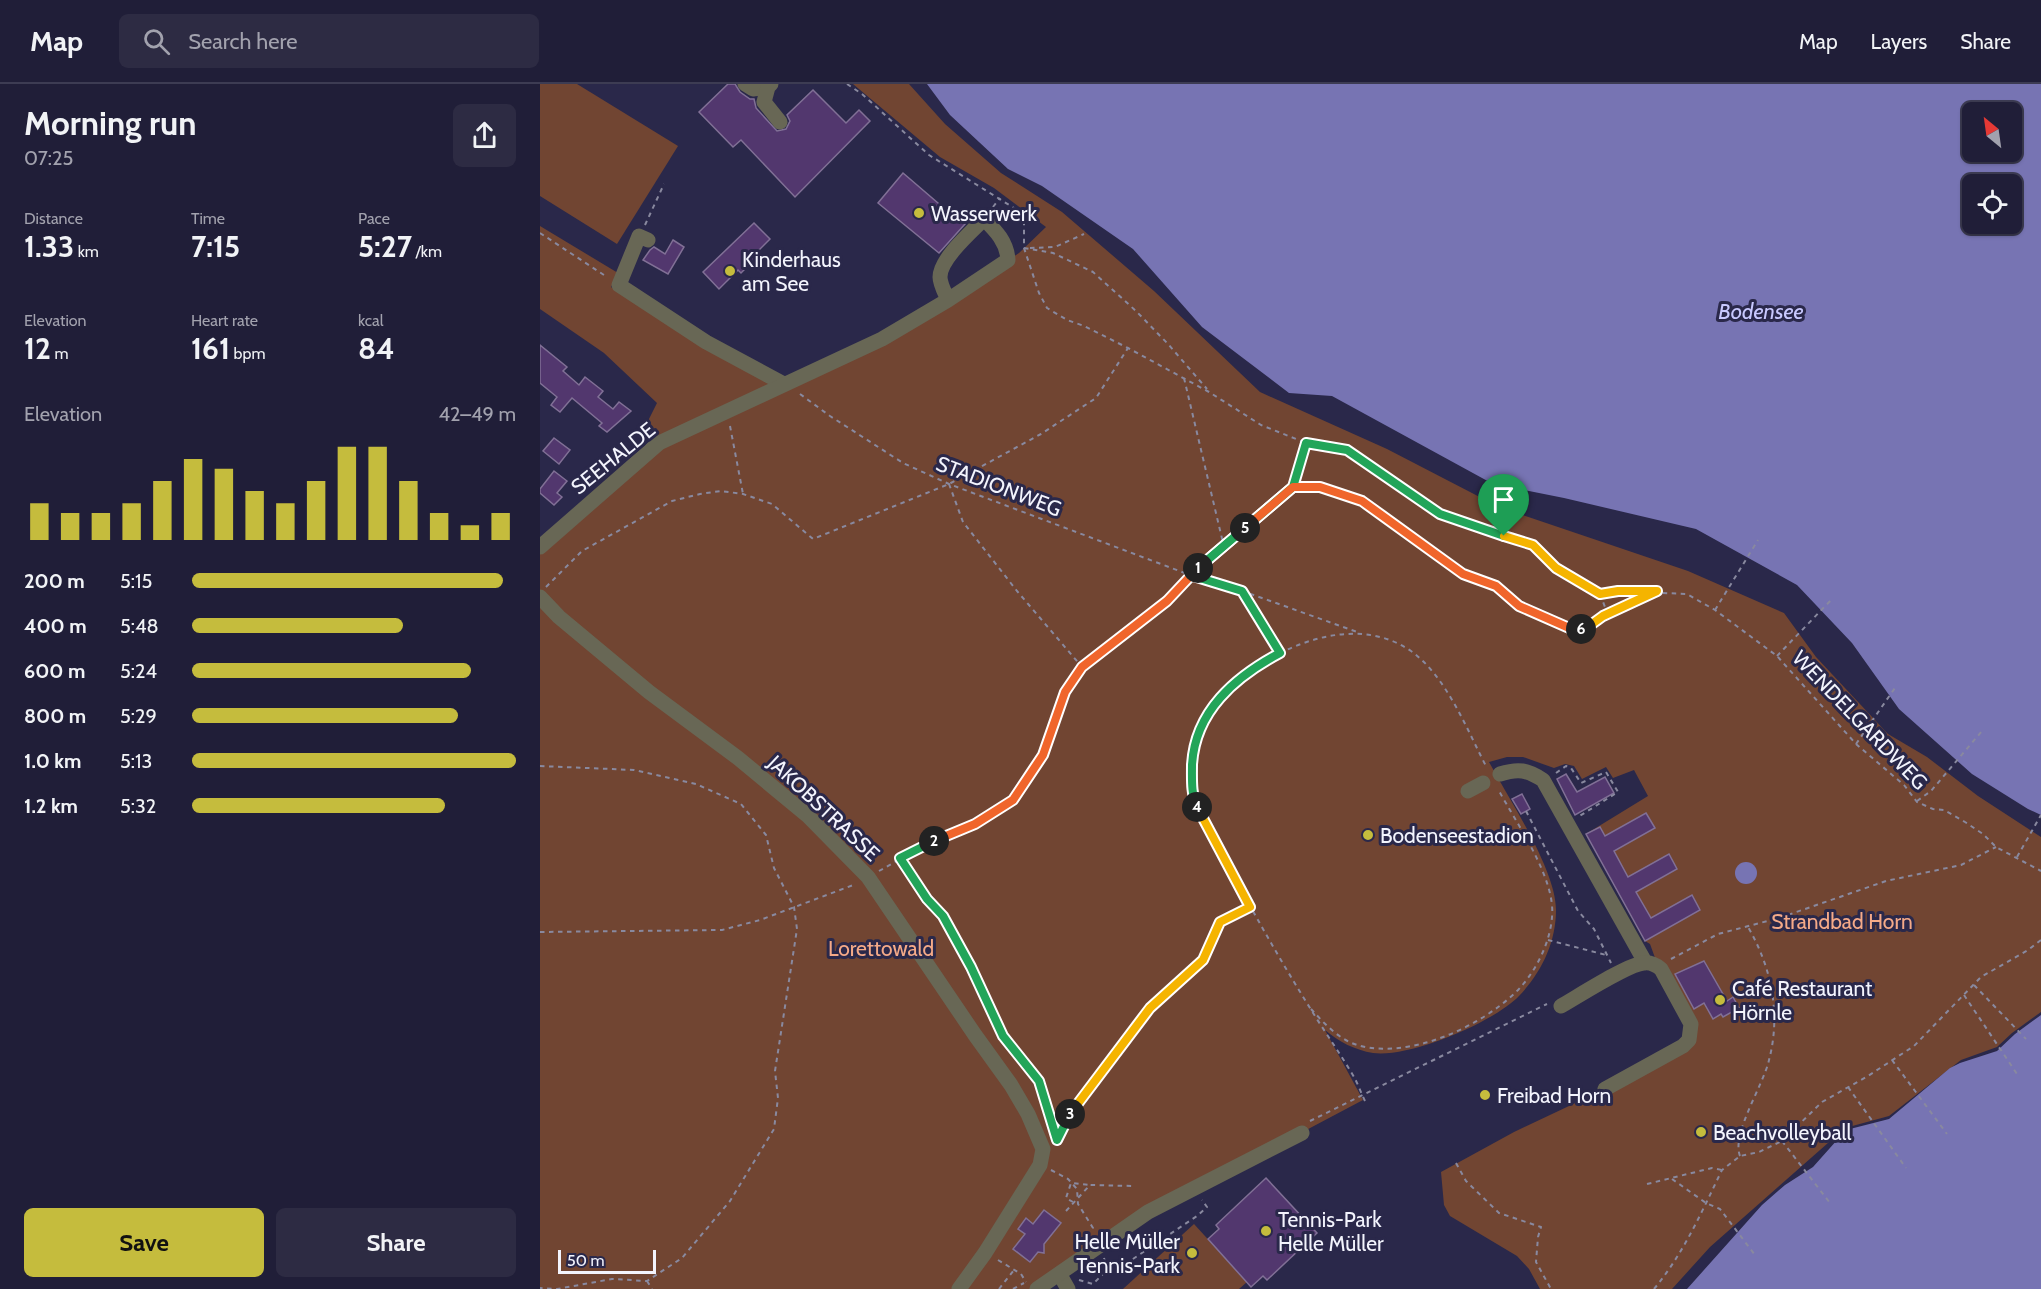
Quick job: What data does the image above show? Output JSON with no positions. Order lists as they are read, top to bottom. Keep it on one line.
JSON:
{"streets":{"street":["SEEHALDE","JAKOBSTRASSE"],"path":["STADIONWEG","WENDELGARDWEG"]},"crossings":[["SEEHALDE","STADIONWEG"]],"water":["Bodensee"],"parks":["Strandbad Horn","Lorettowald"],"places":["Wasserwerk","Kinderhaus am See","Bodenseestadion","Café Restaurant Hörnle","Freibad Horn","Beachvolleyball","Tennis-Park Helle Müller","Helle Müller Tennis-Park"],"scale_bar":"50 m","north":"top left","page":{"header":"Map","search":"Search here","nav":["Map","Layers","Share"],"heading":["Morning run","07:25"],"stats":[["Distance","1.33 km"],["Time","7:15"],["Pace","5:27 /km"],["Elevation","12 m"],["Heart rate","161 bpm"],["kcal","84"]],"chart":["Elevation","42–49 m"],"pins":["5","1","6","4","2","3"],"list":[{"name":"200 m","note":"5:15"},{"name":"400 m","note":"5:48"},{"name":"600 m","note":"5:24"},{"name":"800 m","note":"5:29"},{"name":"1.0 km","note":"5:13"},{"name":"1.2 km","note":"5:32"}],"buttons":["Save","Share"],"scale":"50 m"}}
